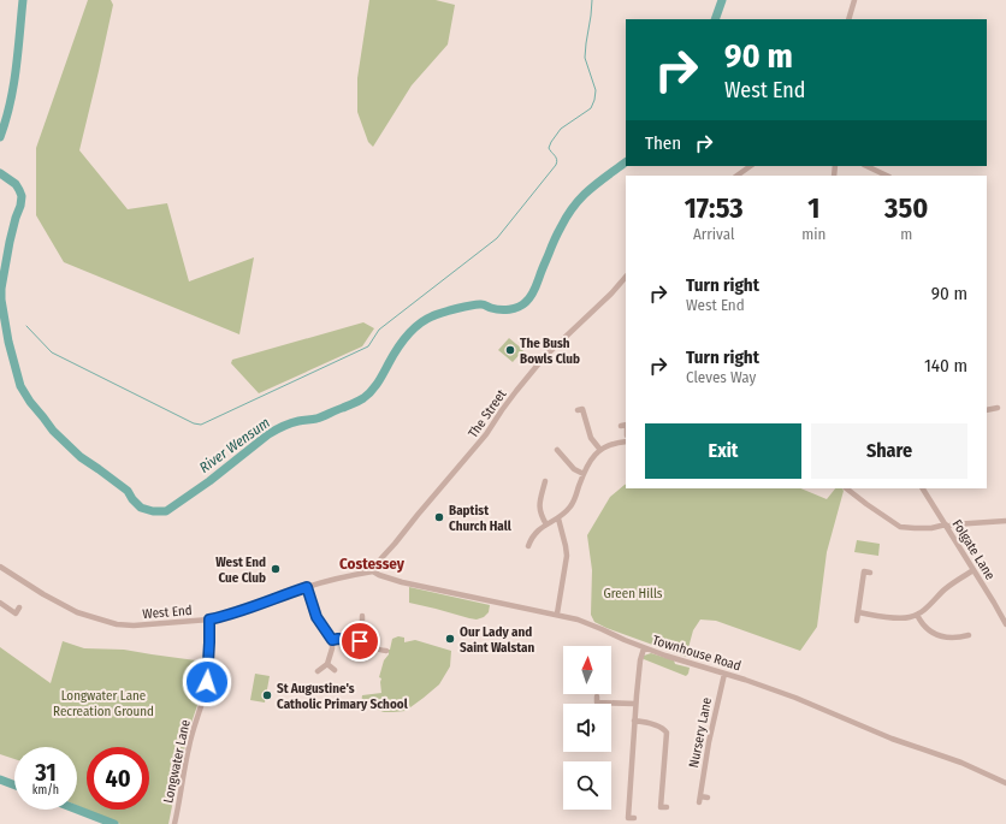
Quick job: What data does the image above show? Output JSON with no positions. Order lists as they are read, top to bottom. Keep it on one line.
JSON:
{"streets":{"street":["The Street","Folgate Lane","West End","Townhouse Road","Nursery Lane","Longwater Lane"]},"crossings":[["The Street","West End"],["The Street","Townhouse Road"],["West End","Townhouse Road"],["West End","Longwater Lane"],["Townhouse Road","Nursery Lane"]],"districts":["Costessey"],"water":["River Wensum"],"parks":["Green Hills","Longwater Lane Recreation Ground"],"places":["The Bush Bowls Club","Baptist Church Hall","West End Cue Club","Our Lady and Saint Walstan","St Augustine's Catholic Primary School"],"north":"top","page":{"turn":["90 m","West End"],"then":"Then","eta":["17:53","Arrival","1","min","350","m"],"list":[{"name":"Turn right","note":"West End","value":"90 m"},{"name":"Turn right","note":"Cleves Way","value":"140 m"}],"buttons":["Exit","Share"],"speed":"31 km/h","limit":"40"}}
